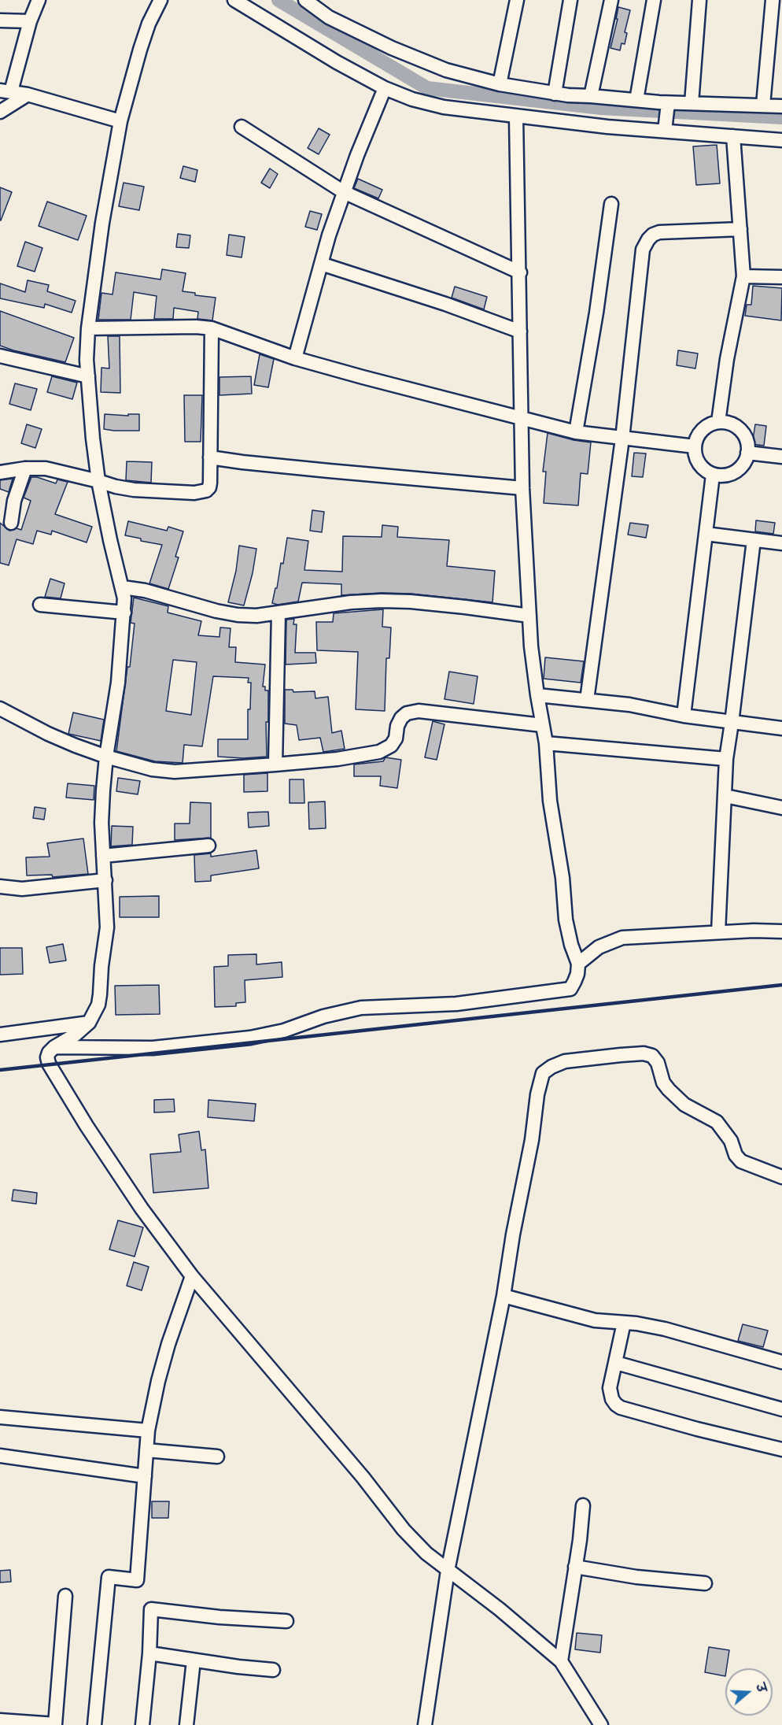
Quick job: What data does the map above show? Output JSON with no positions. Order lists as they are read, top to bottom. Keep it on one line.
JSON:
{"north":"right"}
